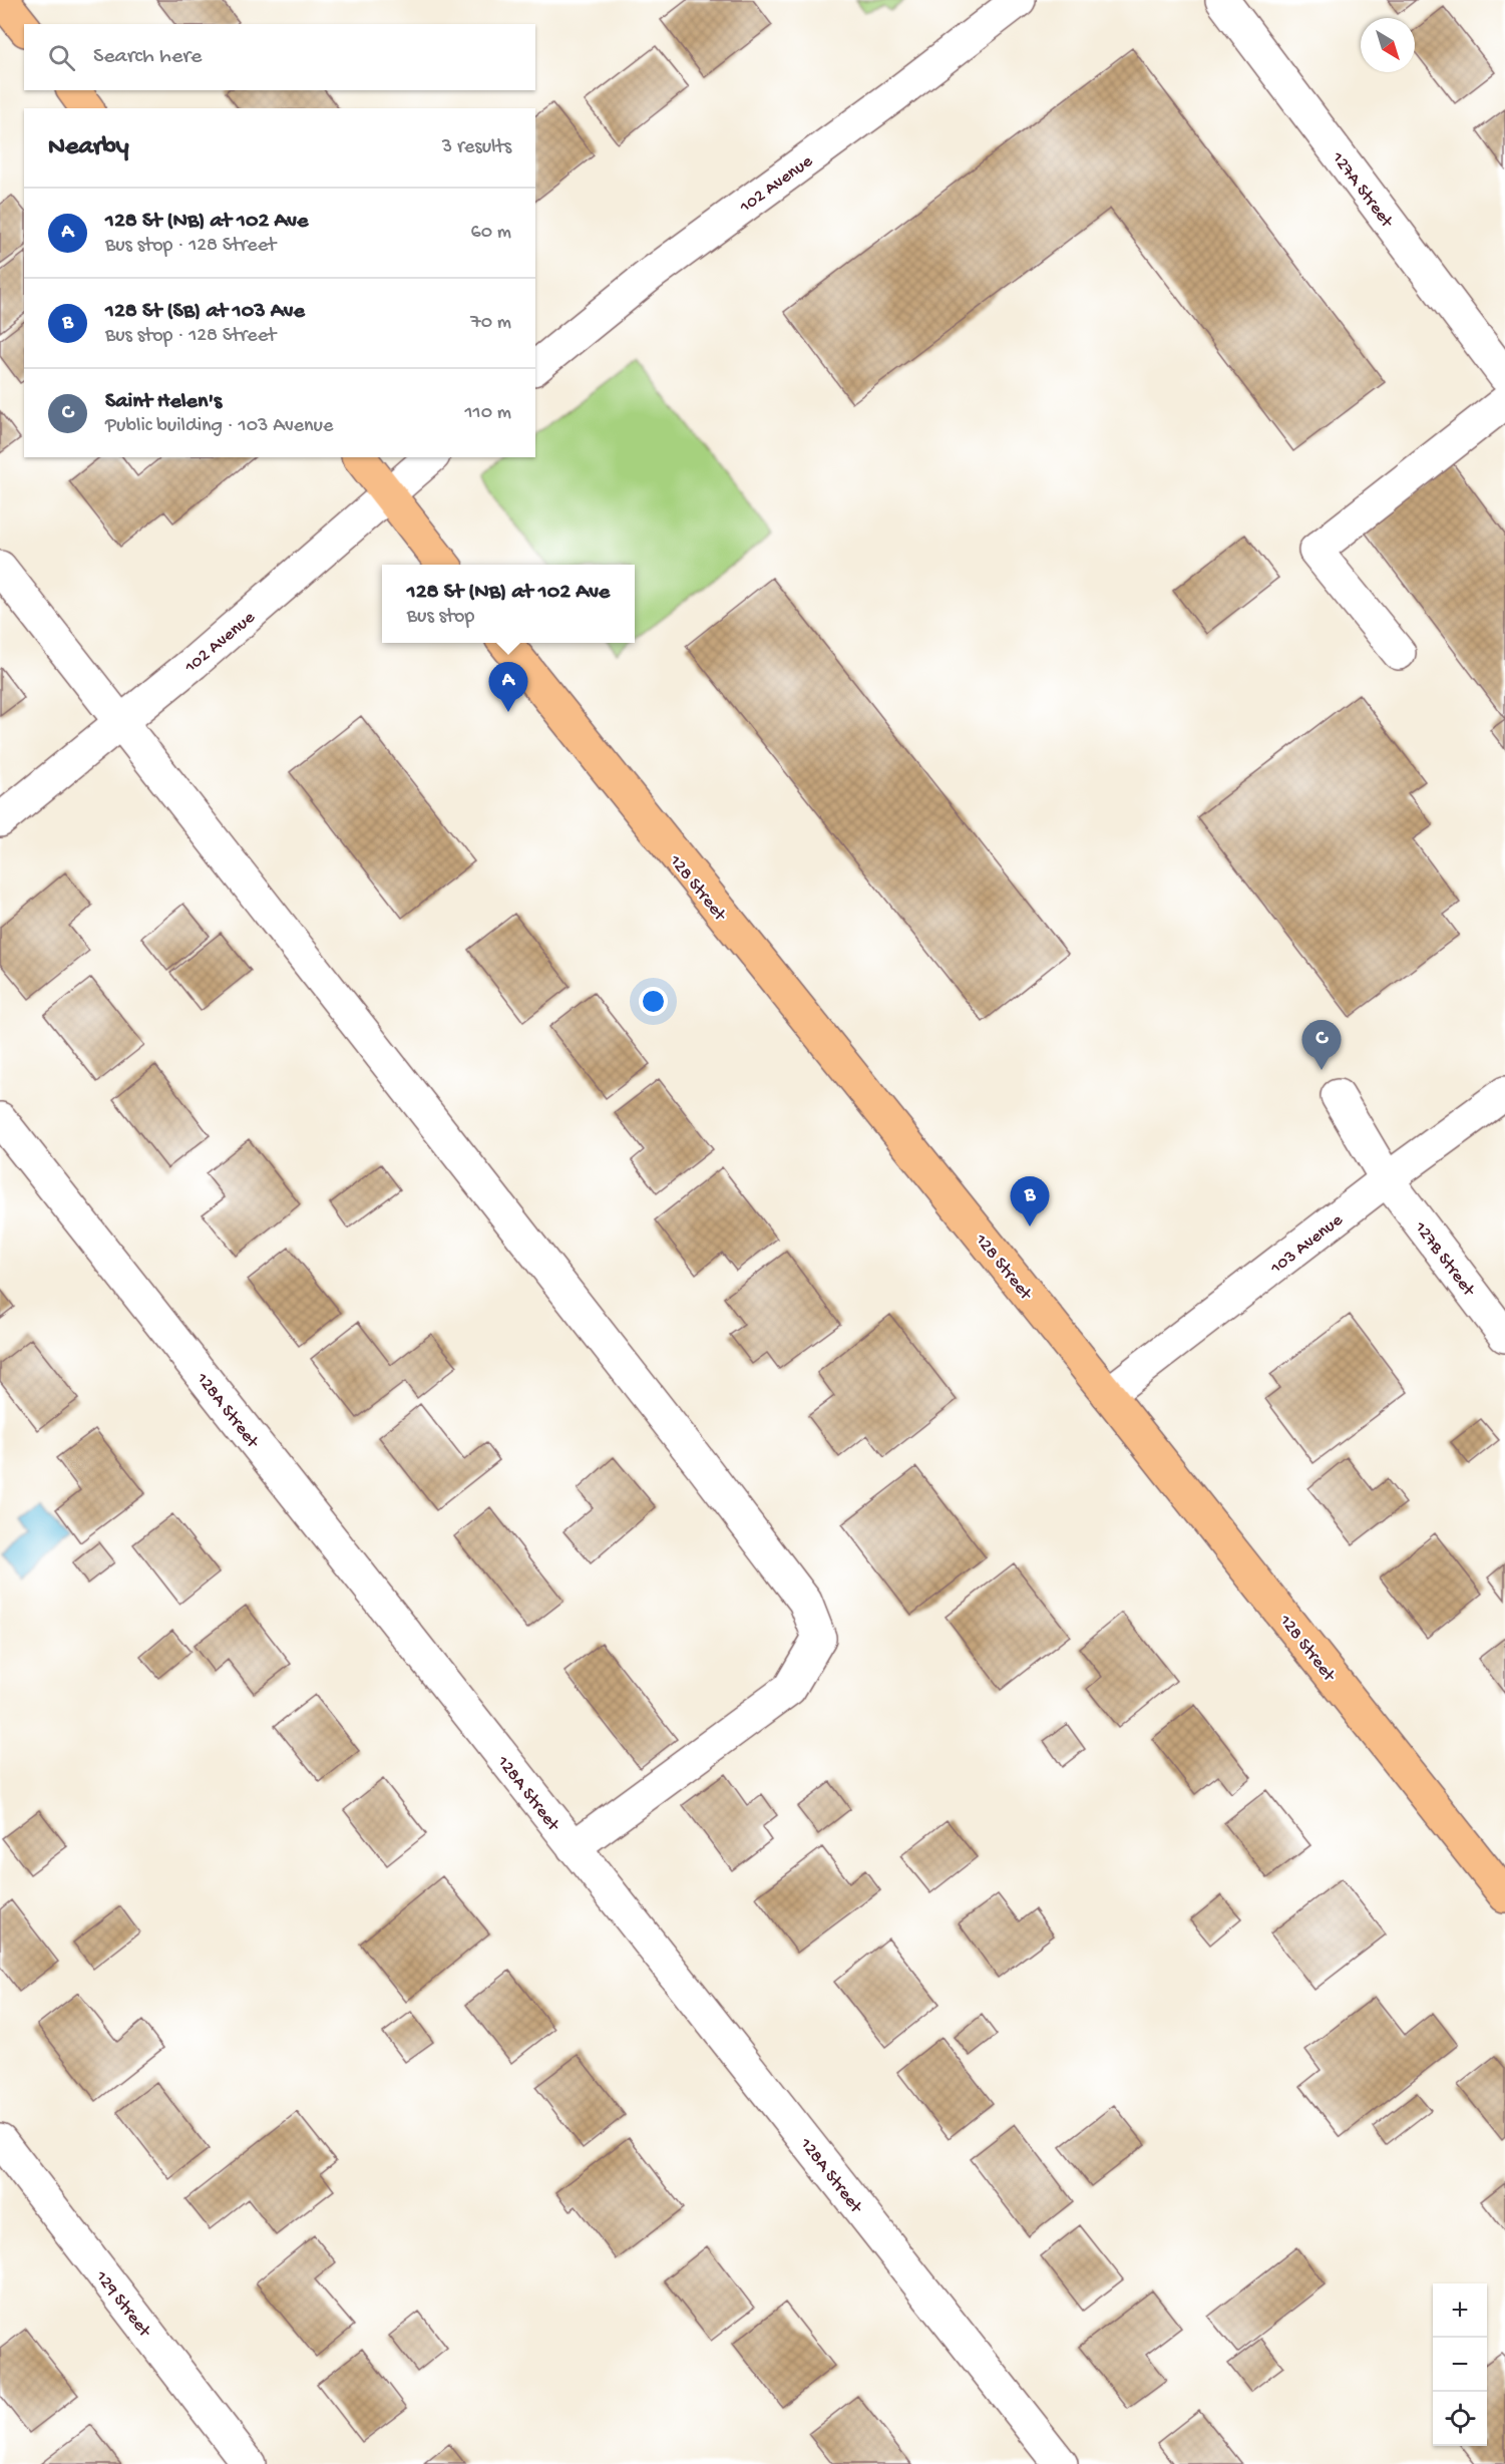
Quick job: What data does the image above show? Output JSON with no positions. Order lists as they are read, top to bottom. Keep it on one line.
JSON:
{"streets":{"main road":["128 Street"],"street":["102 Avenue","127A Street","103 Avenue","127B Street","128A Street","129 Street"]},"crossings":[["128 Street","103 Avenue"],["103 Avenue","127B Street"]],"north":"bottom right","page":{"search":"Search here","heading":["Nearby","3 results"],"list":[{"mark":"A","name":"128 St (NB) at 102 Ave","note":"Bus stop · 128 Street","value":"60 m"},{"mark":"B","name":"128 St (SB) at 103 Ave","note":"Bus stop · 128 Street","value":"70 m"},{"mark":"C","name":"Saint Helen's","note":"Public building · 103 Avenue","value":"110 m"}],"popup":["128 St (NB) at 102 Ave","Bus stop"],"pins":["A","C","B"],"map_buttons":["+","−"]}}
